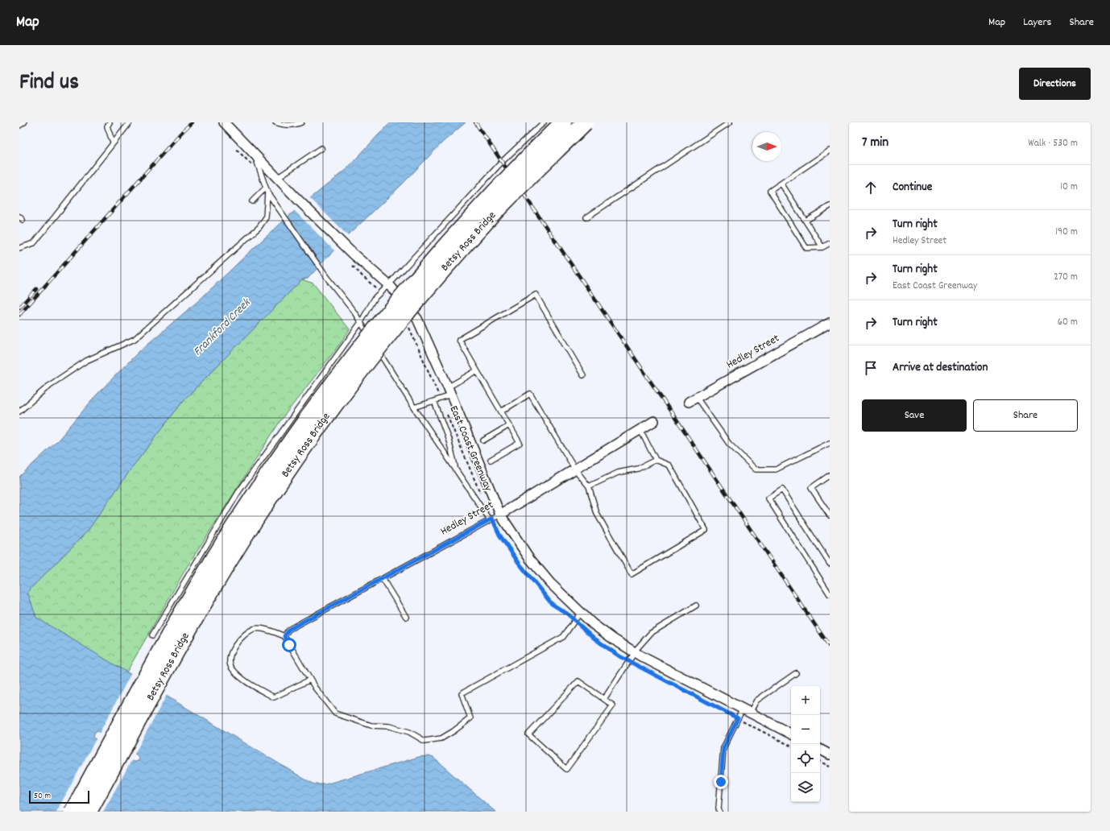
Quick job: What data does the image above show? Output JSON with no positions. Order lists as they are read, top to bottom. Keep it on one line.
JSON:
{"streets":{"highway":["Betsy Ross Bridge"],"street":["Hedley Street"],"path":["East Coast Greenway"]},"water":["Frankford Creek"],"scale_bar":"50 m","north":"right","page":{"header":"Map","nav":["Map","Layers","Share"],"title":"Find us","buttons":["Directions",["Save","Share"]],"heading":["7 min","Walk · 530 m"],"list":[["Continue","10 m"],["Turn right","Hedley Street","190 m"],["Turn right","East Coast Greenway","270 m"],["Turn right","60 m"],"Arrive at destination"],"map_buttons":["+","−"],"scale":"50 m"}}
